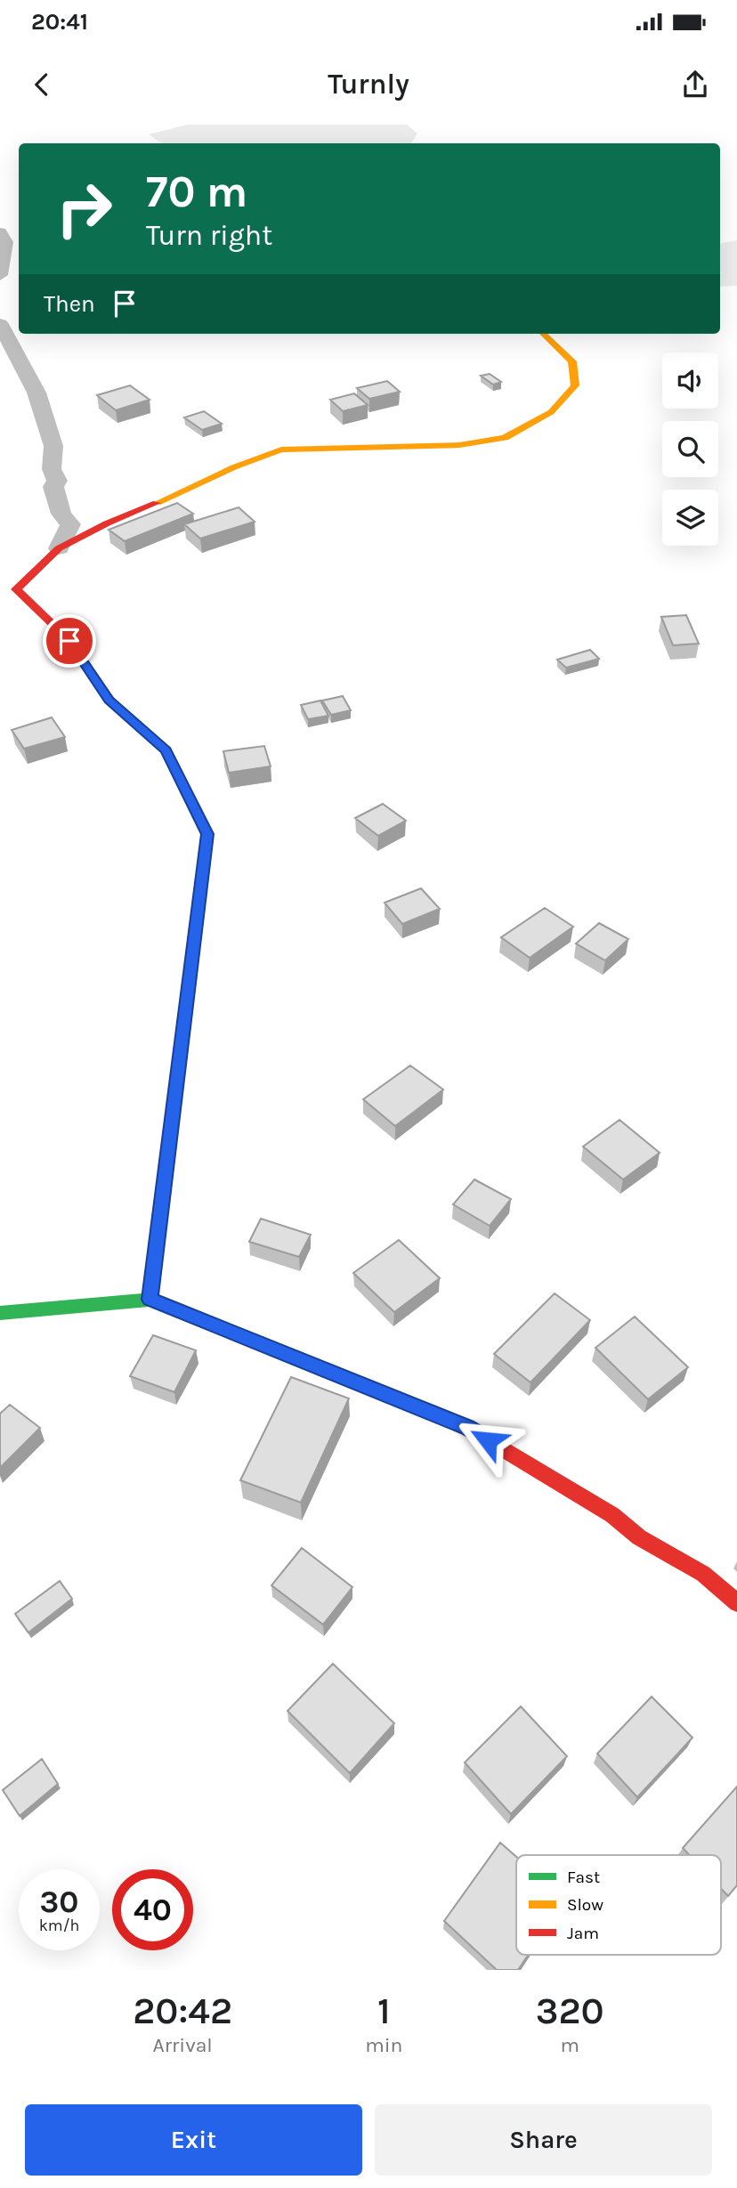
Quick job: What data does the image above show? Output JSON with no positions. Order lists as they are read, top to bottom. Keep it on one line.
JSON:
{"legend":["Fast","Slow","Jam"],"page":{"status":"20:41","header":"Turnly","turn":["70 m","Turn right"],"then":"Then","speed":"30 km/h","limit":"40","eta":["20:42","Arrival","1","min","320","m"],"buttons":["Exit","Share"]}}
